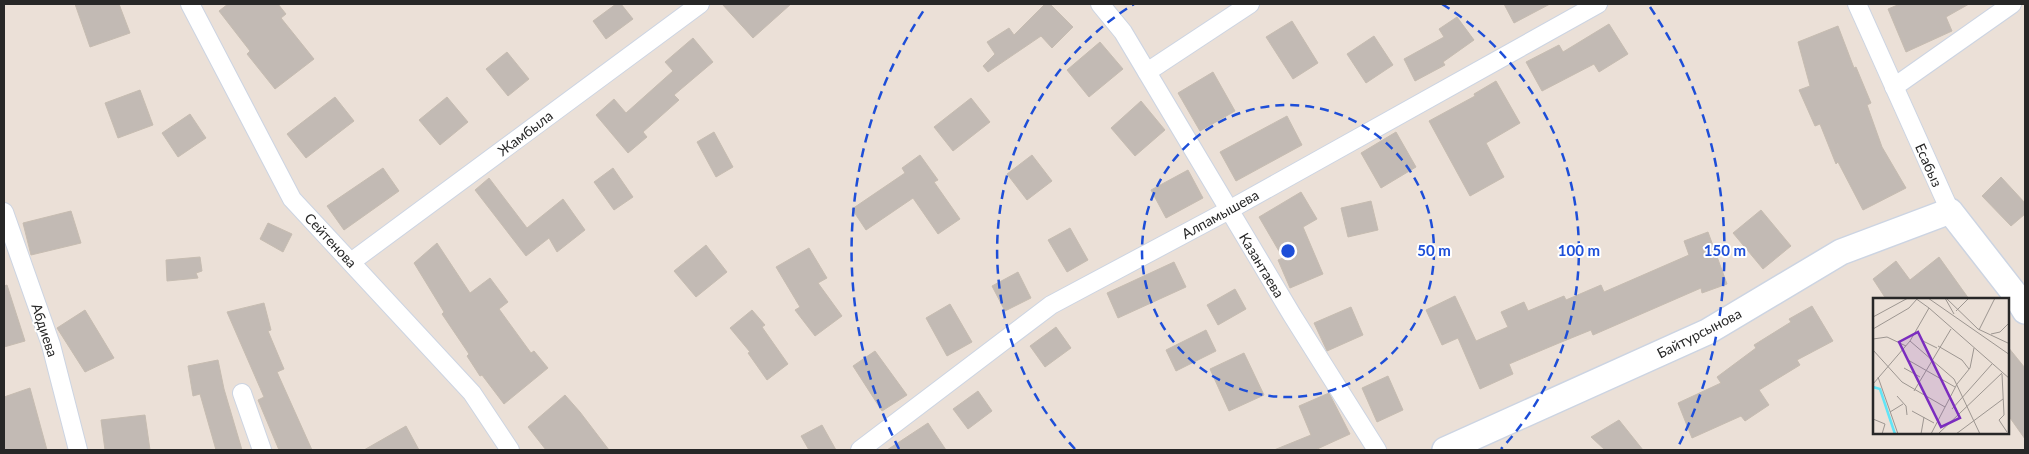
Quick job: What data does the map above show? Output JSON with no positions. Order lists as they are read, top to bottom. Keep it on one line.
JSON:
{"streets":{"main road":["Есабыз","Байтурсынова"],"street":["Жамбыла","Алпамышева","Сейтенова","Казантаева","Абдиева"]},"crossings":[["Жамбыла","Сейтенова"],["Есабыз","Байтурсынова"],["Алпамышева","Казантаева"]],"rings":["50 m","100 m","150 m"]}
